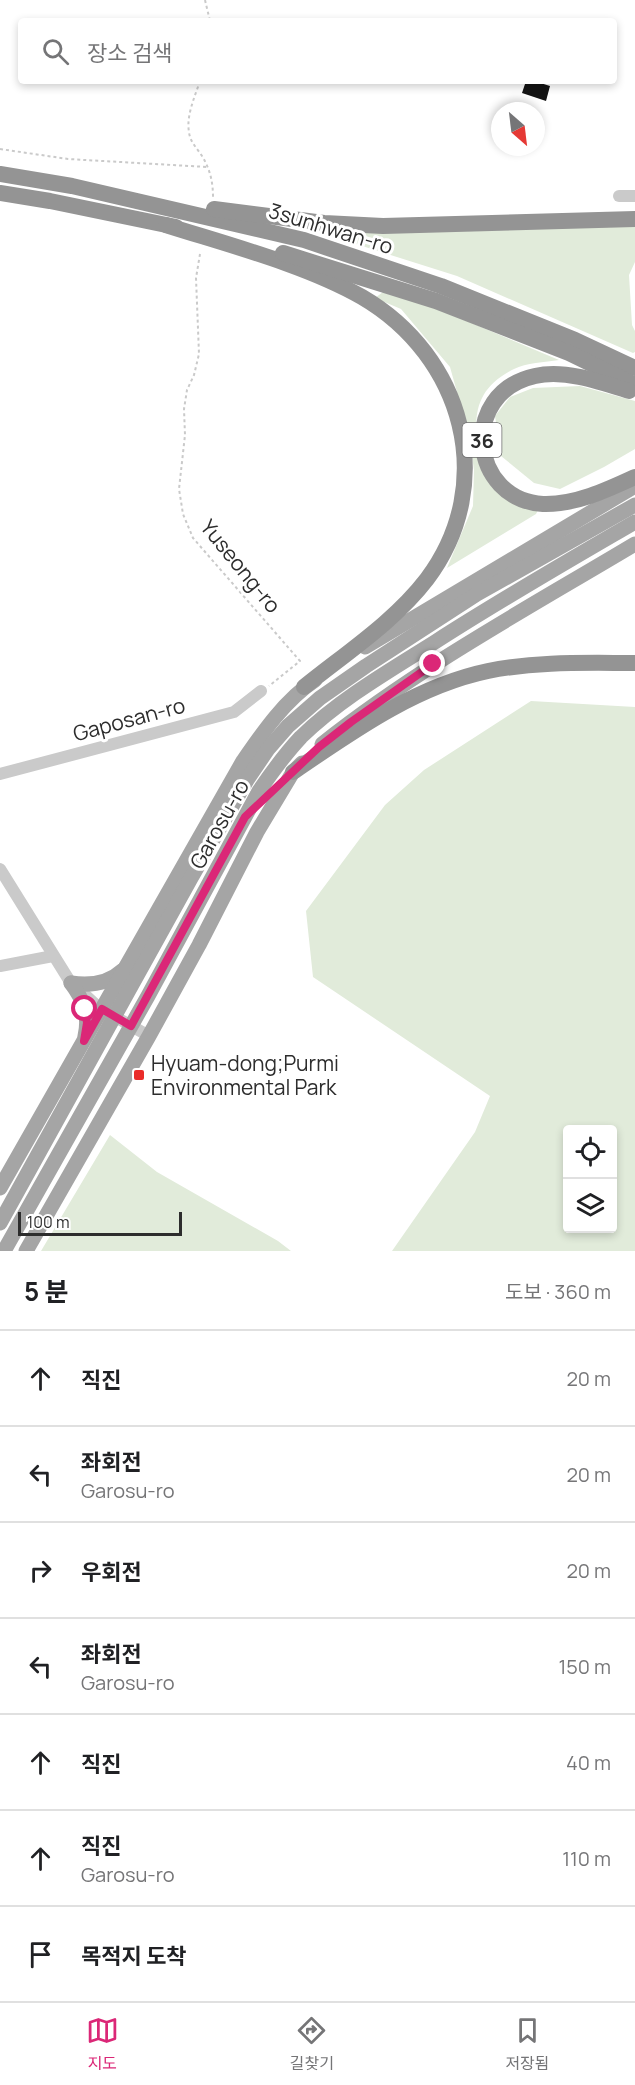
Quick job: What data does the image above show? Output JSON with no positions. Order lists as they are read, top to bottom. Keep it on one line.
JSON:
{"streets":{"highway":["3sunhwan-ro","36"],"main road":["Garosu-ro"],"street":["Gaposan-ro"],"path":["Yuseong-ro"]},"crossings":[["Yuseong-ro","Gaposan-ro"]],"places":{"transit":["Hyuam-dong;Purmi Environmental Park"]},"scale_bar":"100 m","north":"bottom right","page":{"search":"장소 검색","scale":"100 m","heading":["5 분","도보 · 360 m"],"list":[["직진","20 m"],["좌회전","Garosu-ro","20 m"],["우회전","20 m"],["좌회전","Garosu-ro","150 m"],["직진","40 m"],["직진","Garosu-ro","110 m"],"목적지 도착"],"nav":["지도","길찾기","저장됨"]}}
